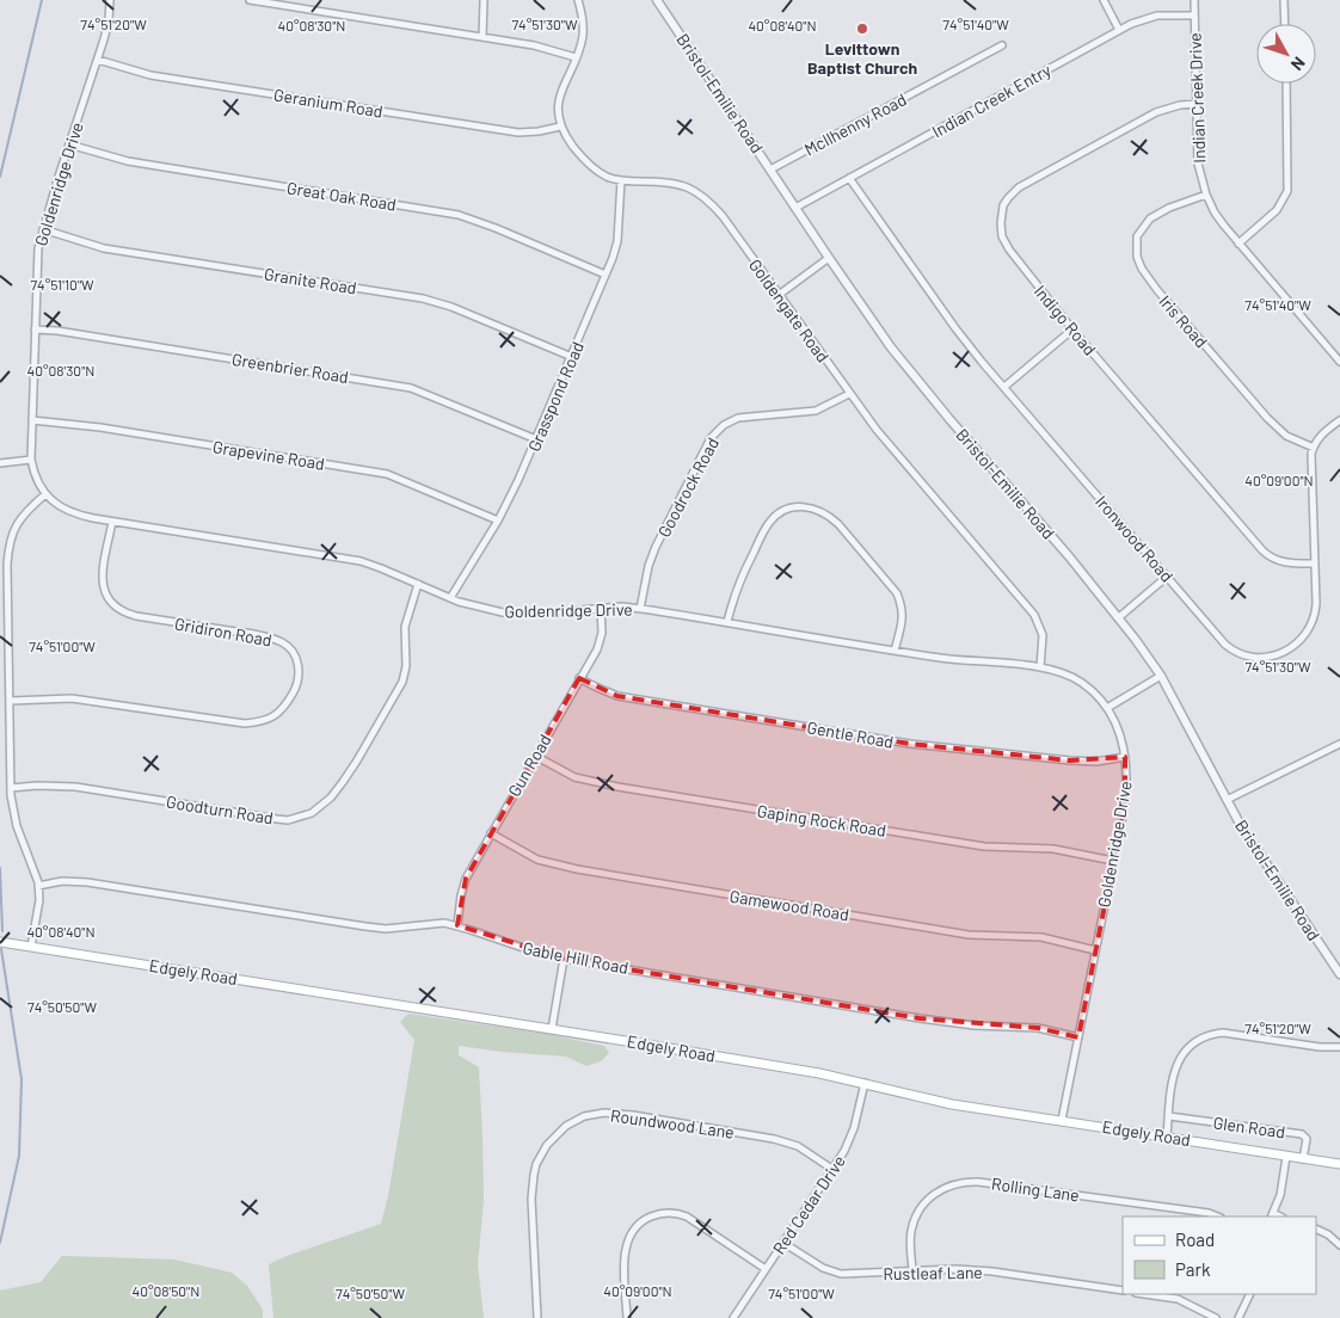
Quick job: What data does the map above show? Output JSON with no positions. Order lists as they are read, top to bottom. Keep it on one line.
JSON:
{"streets":{"main road":["Edgely Road"],"street":["Bristol-Emilie Road","Indian Creek Drive","Indian Creek Entry","Geranium Road","McIlhenny Road","Goldenridge Drive","Great Oak Road","Granite Road","Goldengate Road","Indigo Road","Iris Road","Greenbrier Road","Grasspond Road","Grapevine Road","Goodrock Road","Ironwood Road","Gridiron Road","Gentle Road","Gun Road","Goodturn Road","Gaping Rock Road","Gamewood Road","Gable Hill Road","Roundwood Lane","Glen Road","Rolling Lane","Red Cedar Drive","Rustleaf Lane"]},"crossings":[["Bristol-Emilie Road","Indian Creek Entry"],["Bristol-Emilie Road","McIlhenny Road"],["Indian Creek Drive","Indian Creek Entry"],["Indian Creek Drive","Indigo Road"],["Indian Creek Drive","Iris Road"],["Indian Creek Entry","Ironwood Road"],["Geranium Road","Goldenridge Drive"],["Geranium Road","Goldengate Road"],["Goldenridge Drive","Great Oak Road"],["Goldenridge Drive","Granite Road"],["Goldenridge Drive","Goldengate Road"],["Goldenridge Drive","Greenbrier Road"],["Goldenridge Drive","Grasspond Road"],["Goldenridge Drive","Grapevine Road"],["Goldenridge Drive","Goodrock Road"],["Goldenridge Drive","Gridiron Road"],["Goldenridge Drive","Gentle Road"],["Goldenridge Drive","Gun Road"],["Goldenridge Drive","Goodturn Road"],["Goldenridge Drive","Gaping Rock Road"],["Goldenridge Drive","Gamewood Road"],["Goldenridge Drive","Gable Hill Road"],["Goldenridge Drive","Edgely Road"],["Great Oak Road","Grasspond Road"],["Granite Road","Grasspond Road"],["Goldengate Road","Grasspond Road"],["Goldengate Road","Goodrock Road"],["Indigo Road","Ironwood Road"],["Iris Road","Ironwood Road"],["Greenbrier Road","Grasspond Road"],["Grasspond Road","Grapevine Road"],["Gentle Road","Gun Road"],["Gun Road","Gaping Rock Road"],["Gun Road","Gamewood Road"],["Gun Road","Gable Hill Road"],["Edgely Road","Glen Road"],["Edgely Road","Red Cedar Drive"],["Roundwood Lane","Red Cedar Drive"],["Rolling Lane","Rustleaf Lane"],["Red Cedar Drive","Rustleaf Lane"]],"places":["Levittown Baptist Church"],"legend":["Road","Park"],"north":"bottom right","coordinates":["74°51'20\"W","74°51'30\"W","74°51'40\"W","40°08'30\"N","40°08'40\"N","74°51'10\"W","40°09'00\"N","74°51'00\"W","74°50'50\"W","40°08'50\"N"]}
